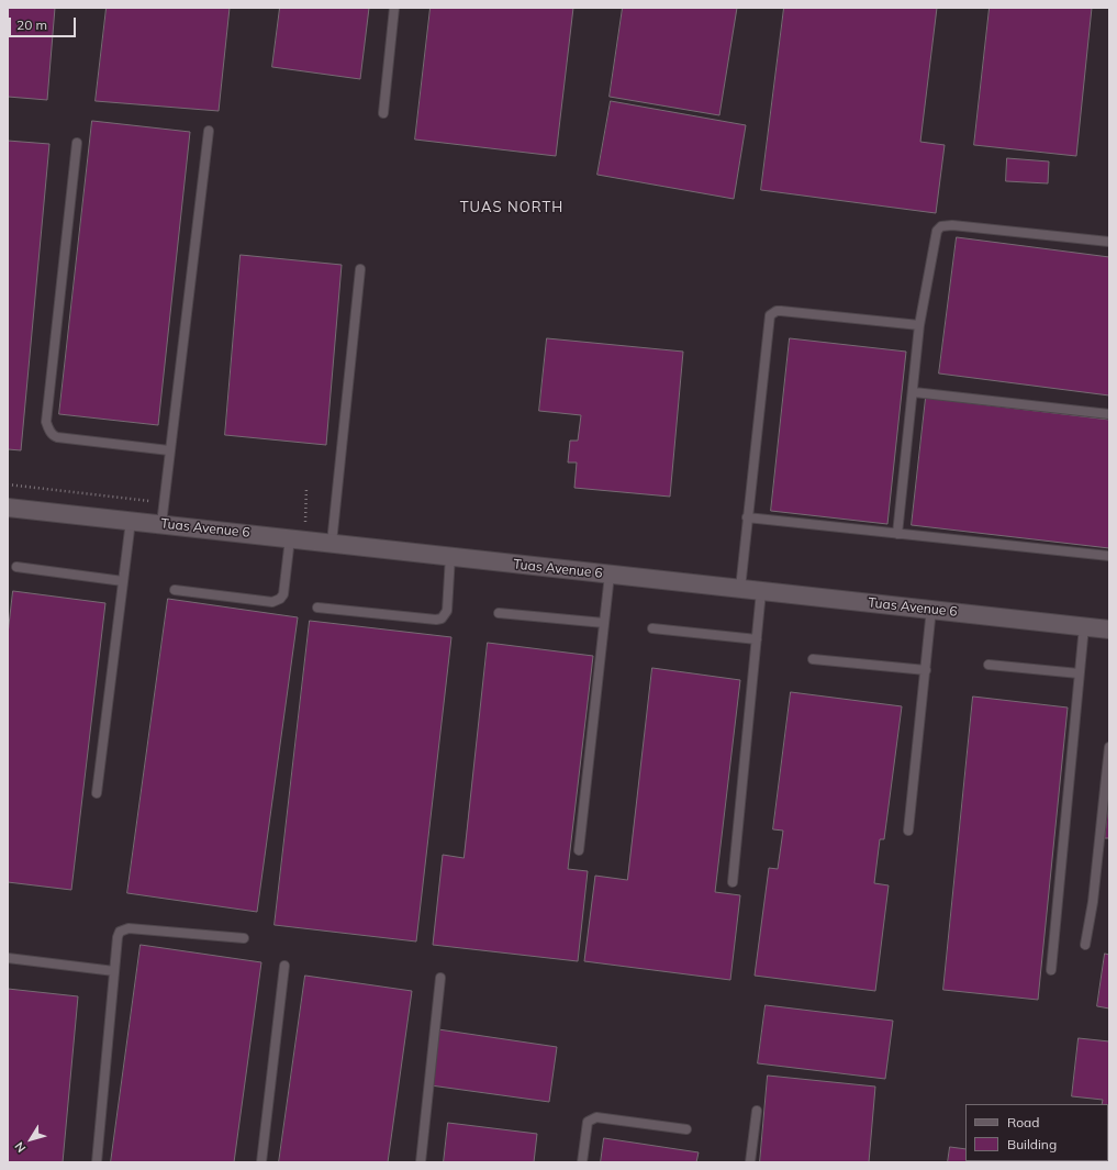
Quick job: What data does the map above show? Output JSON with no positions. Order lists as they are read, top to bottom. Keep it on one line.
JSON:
{"streets":{"street":["Tuas Avenue 6"]},"districts":["TUAS NORTH"],"legend":["Road","Building"],"scale_bar":"20 m","north":"bottom left"}
